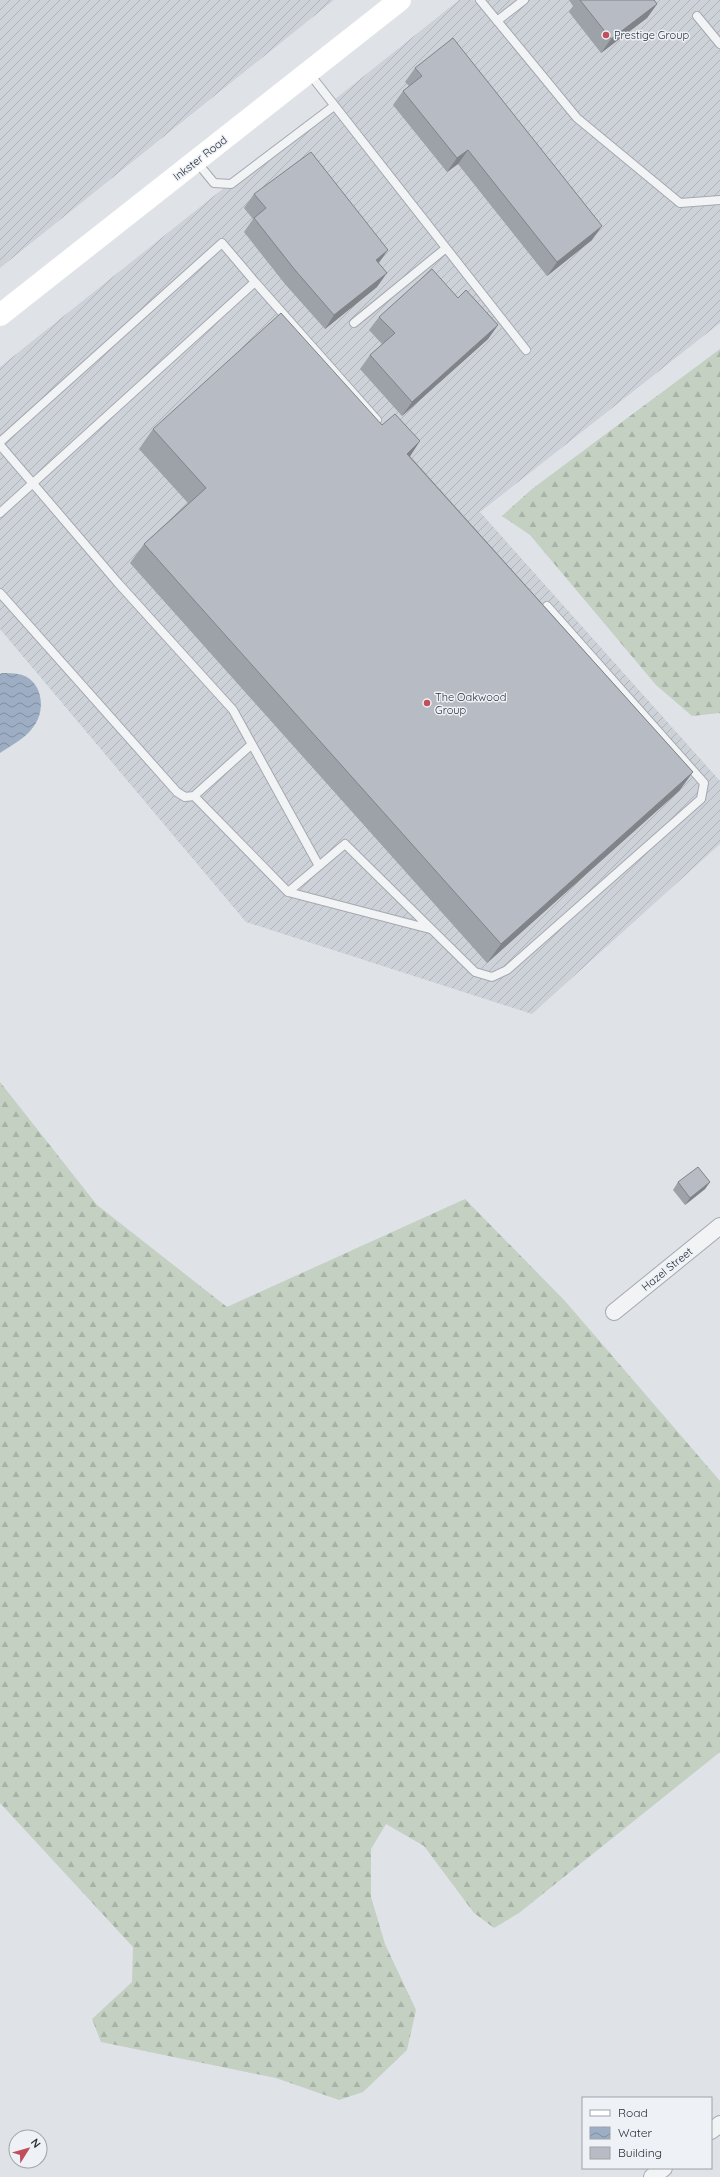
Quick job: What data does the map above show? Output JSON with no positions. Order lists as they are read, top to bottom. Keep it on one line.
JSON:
{"streets":{"street":["Inkster Road","Hazel Street"]},"places":["Prestige Group","The Oakwood Group"],"legend":["Road","Water","Building"],"north":"top right"}
